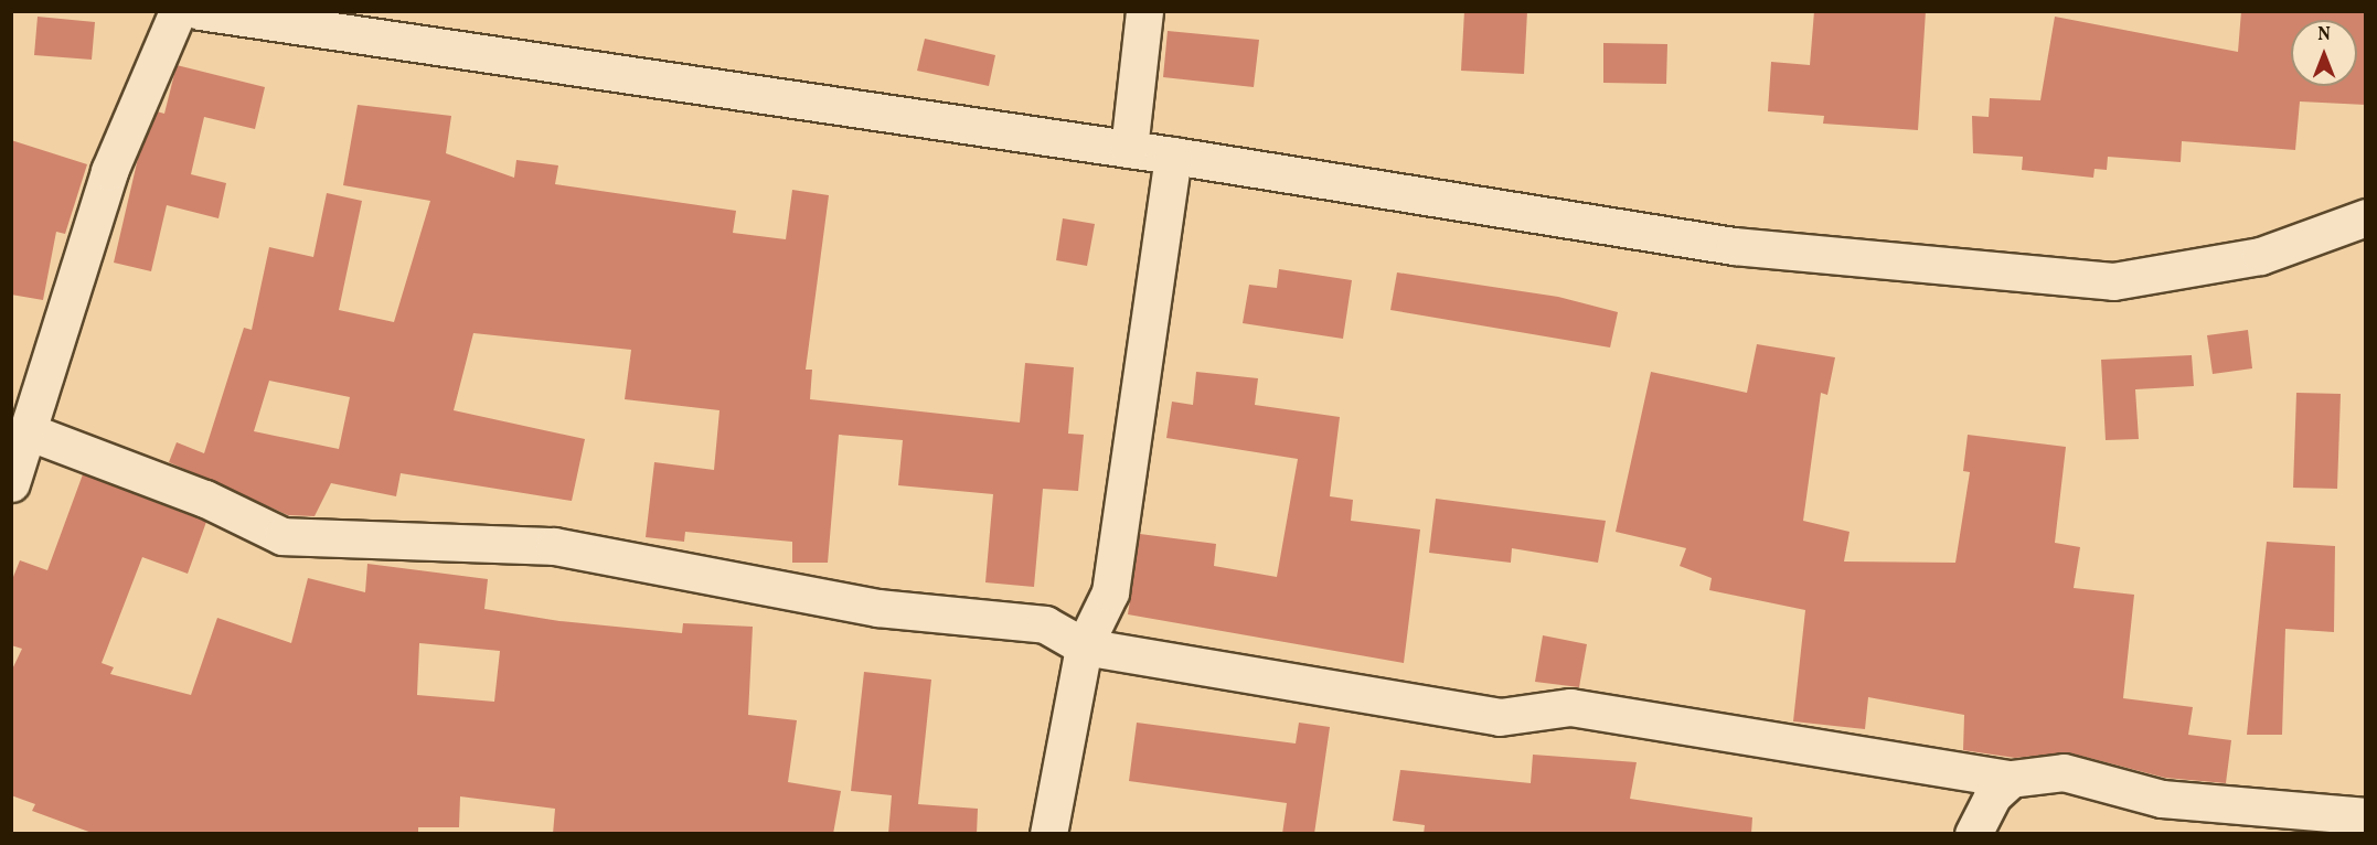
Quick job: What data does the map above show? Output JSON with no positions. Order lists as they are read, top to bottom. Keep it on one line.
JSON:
{"north":"top"}
